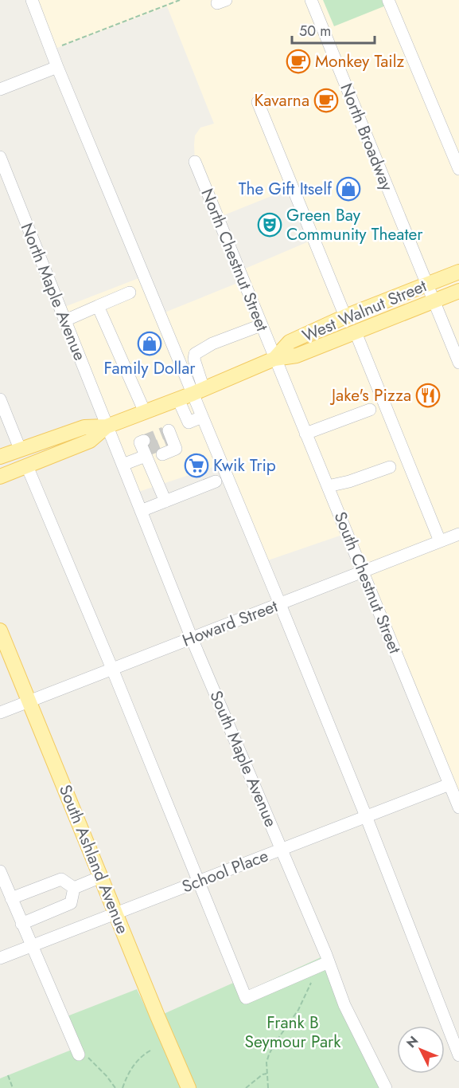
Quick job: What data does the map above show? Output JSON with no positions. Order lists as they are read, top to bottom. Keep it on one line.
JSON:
{"streets":{"main road":["West Walnut Street","South Ashland Avenue"],"street":["North Broadway","North Chestnut Street","North Maple Avenue","South Chestnut Street","Howard Street","South Maple Avenue","School Place"]},"crossings":[["North Broadway","West Walnut Street"],["North Chestnut Street","West Walnut Street"],["North Chestnut Street","South Chestnut Street"],["North Maple Avenue","West Walnut Street"],["North Maple Avenue","South Maple Avenue"],["West Walnut Street","South Chestnut Street"],["West Walnut Street","South Maple Avenue"],["South Chestnut Street","Howard Street"],["South Chestnut Street","School Place"],["Howard Street","South Maple Avenue"],["Howard Street","South Ashland Avenue"],["South Maple Avenue","School Place"],["South Ashland Avenue","School Place"]],"parks":["Frank B Seymour Park"],"places":{"cafe":["Monkey Tailz","Kavarna"],"shop":["The Gift Itself","Family Dollar"],"theatre":["Green Bay Community Theater"],"restaurant":["Jake's Pizza"],"supermarket":["Kwik Trip"]},"scale_bar":"50 m","north":"top left"}
